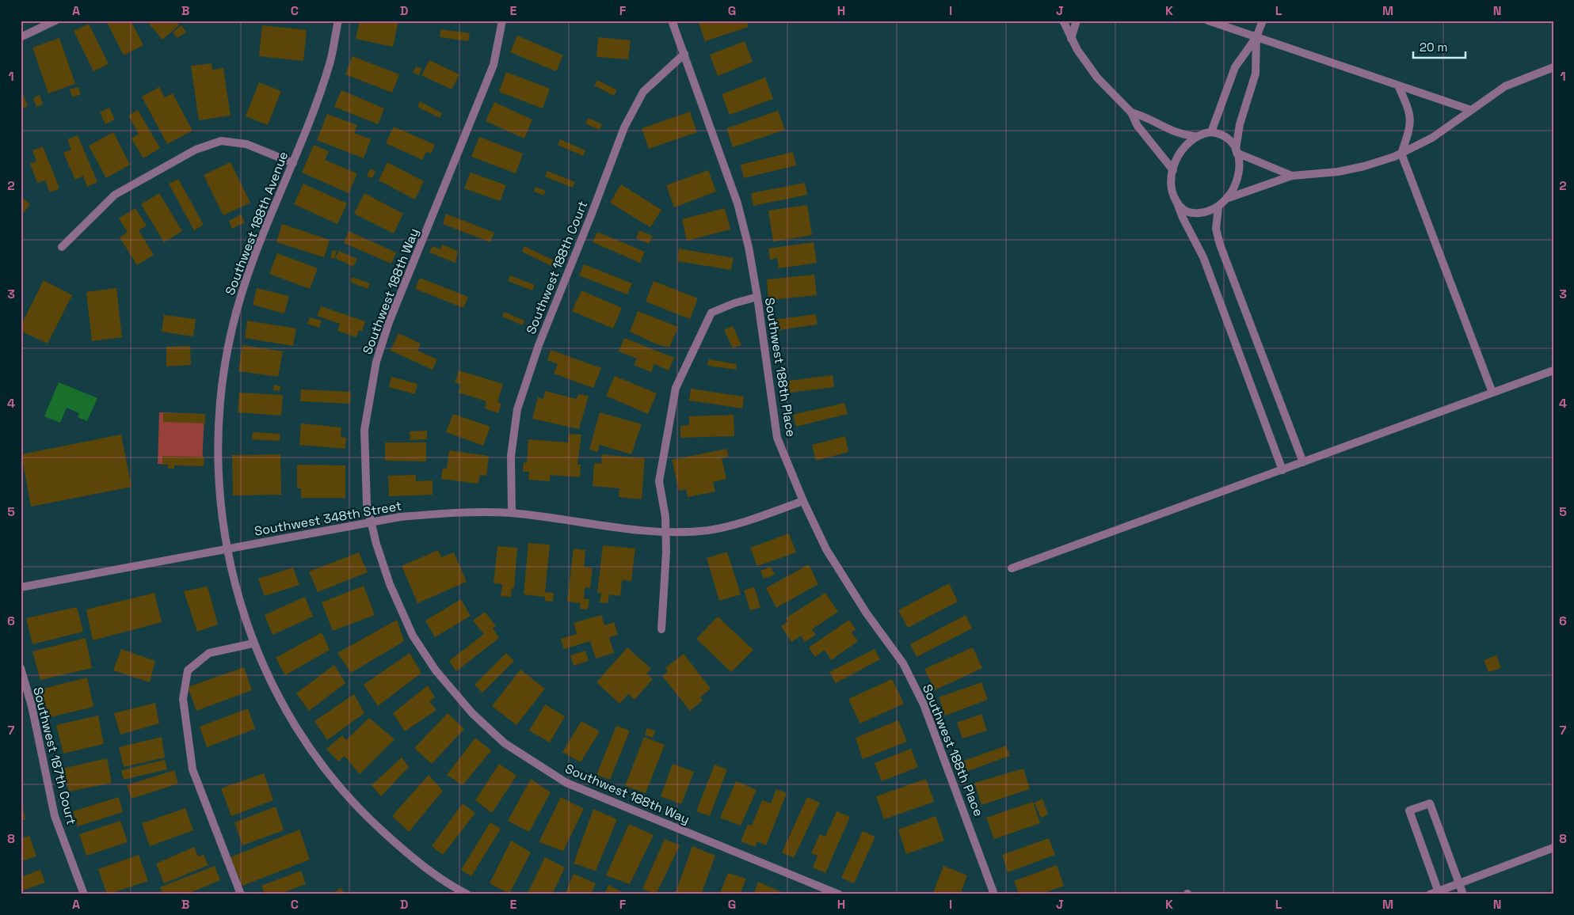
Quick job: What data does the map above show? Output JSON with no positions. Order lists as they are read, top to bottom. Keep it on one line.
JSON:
{"streets":{"street":["Southwest 188th Avenue","Southwest 188th Court","Southwest 188th Way","Southwest 188th Place","Southwest 348th Street","Southwest 187th Court"]},"crossings":[["Southwest 188th Avenue","Southwest 348th Street"],["Southwest 188th Court","Southwest 188th Place"],["Southwest 188th Court","Southwest 348th Street"],["Southwest 188th Way","Southwest 348th Street"],["Southwest 188th Place","Southwest 348th Street"]],"scale_bar":"20 m","grid":{"columns":["A","B","C","D","E","F","G","H","I","J","K","L","M","N"],"rows":["1","2","3","4","5","6","7","8"]}}
